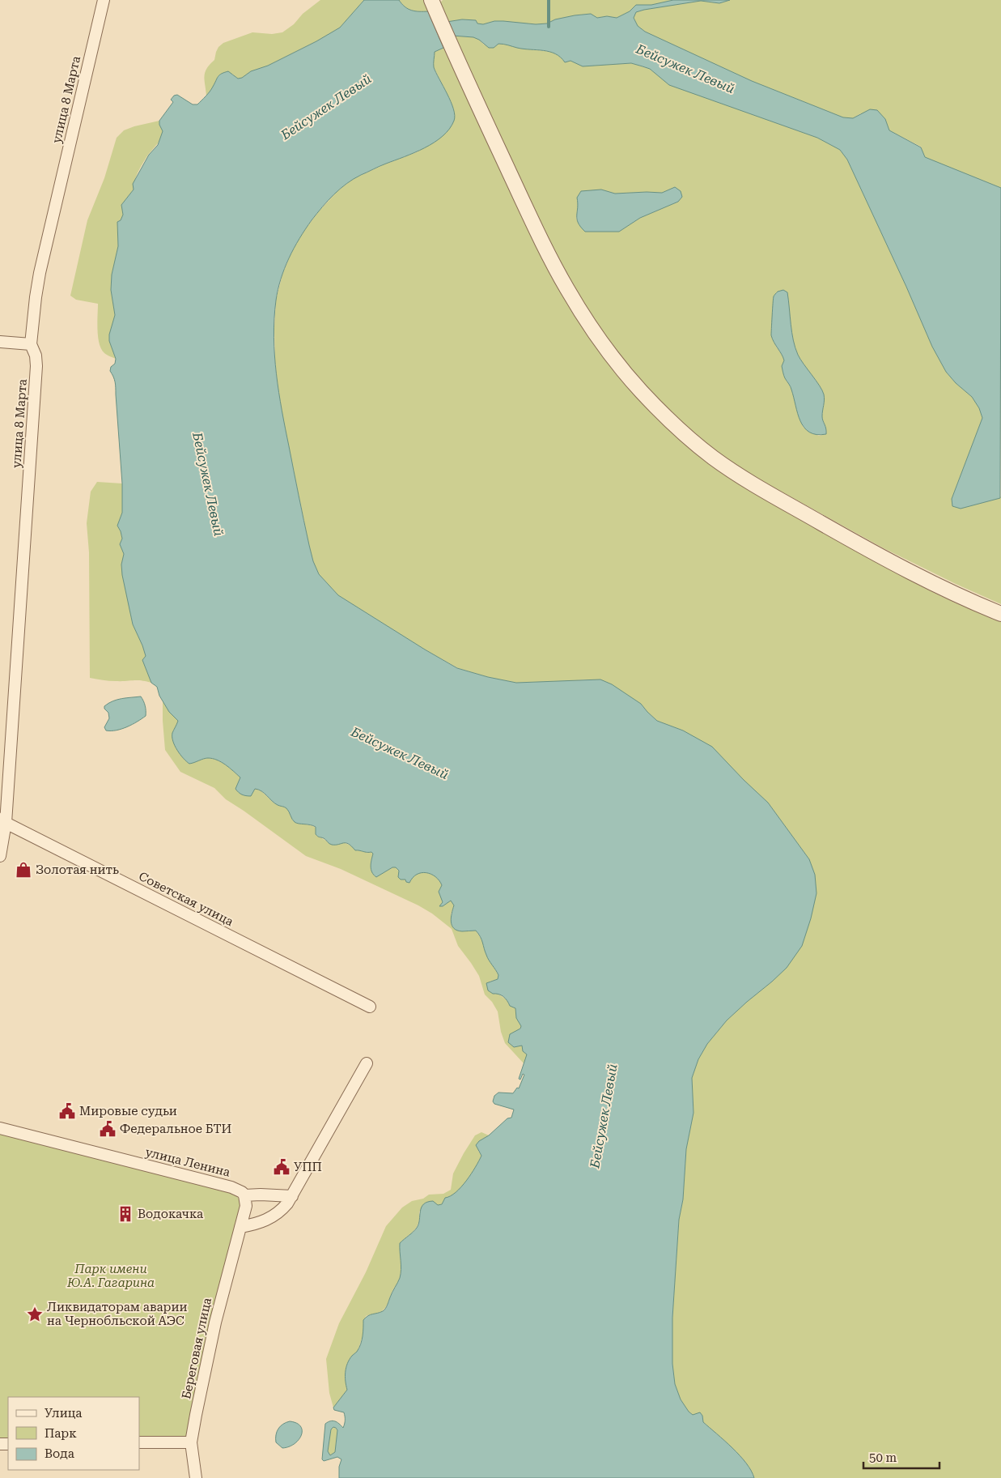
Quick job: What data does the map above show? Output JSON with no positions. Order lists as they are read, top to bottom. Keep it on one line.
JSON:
{"streets":{"street":["улица 8 Марта","Советская улица","улица Ленина","Береговая улица"]},"crossings":[["улица 8 Марта","Советская улица"],["улица Ленина","Береговая улица"]],"water":["Бейсужек Левый"],"parks":["Парк имени Ю.А. Гагарина"],"places":{"shop":["Золотая нить"],"public building":["Мировые судьи","Федеральное БТИ","УПП"],"building":["Водокачка"],"place":["Ликвидаторам аварии на Чернобльской АЭС"]},"legend":["Улица","Парк","Вода"],"scale_bar":"50 m"}
